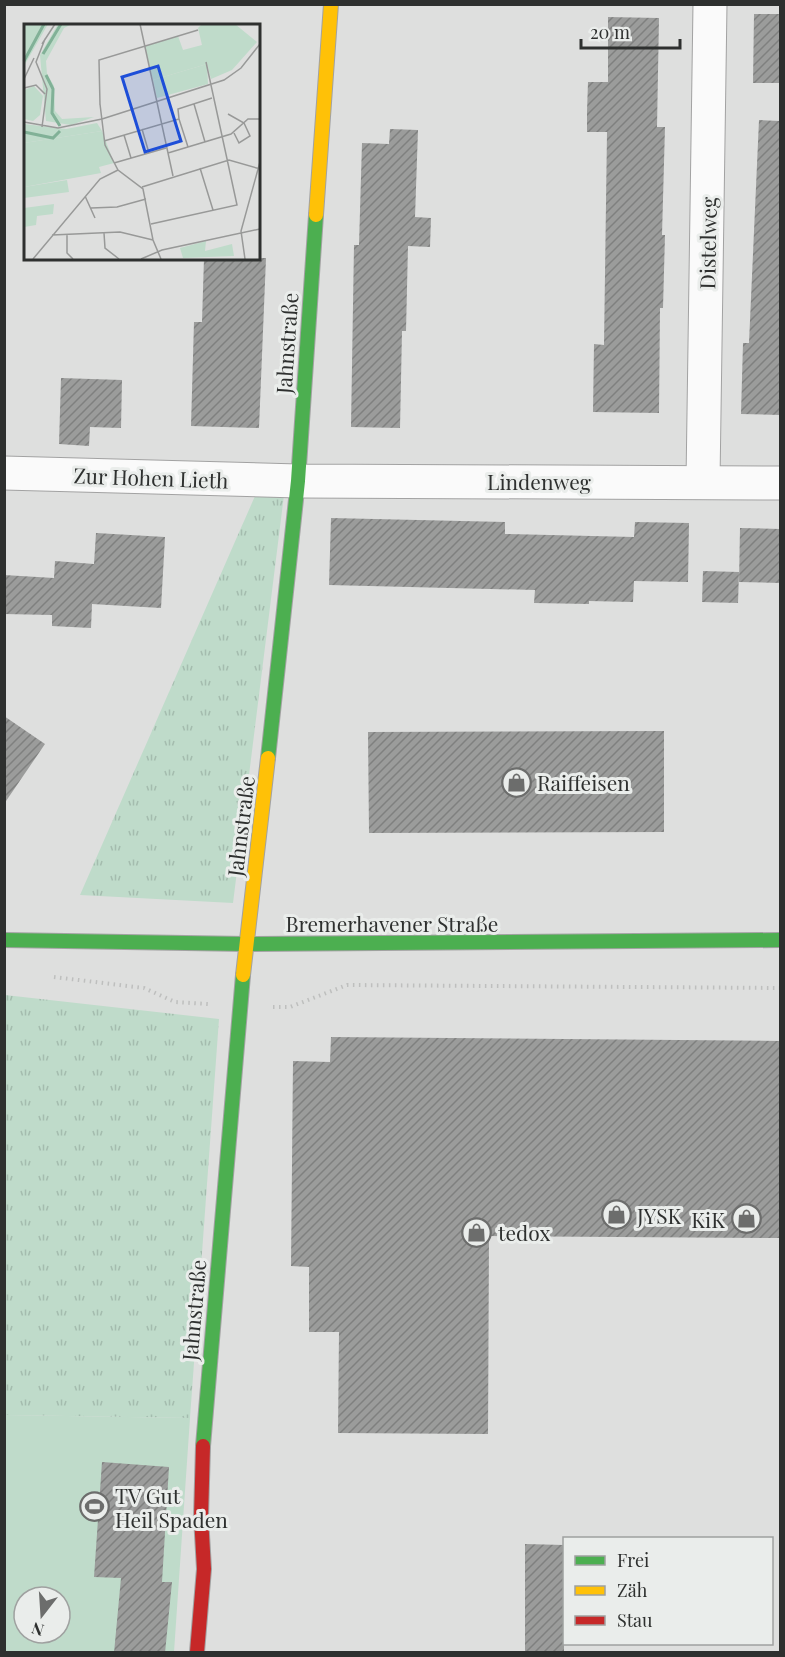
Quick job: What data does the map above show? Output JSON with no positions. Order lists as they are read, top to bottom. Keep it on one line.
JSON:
{"streets":{"street":["Distelweg","Jahnstraße","Zur Hohen Lieth","Lindenweg","Bremerhavener Straße"]},"crossings":[["Distelweg","Lindenweg"],["Jahnstraße","Zur Hohen Lieth"],["Jahnstraße","Lindenweg"],["Jahnstraße","Bremerhavener Straße"],["Zur Hohen Lieth","Lindenweg"]],"places":{"shop":["Raiffeisen","JYSK","KiK","tedox"],"sports":["TV Gut Heil Spaden"]},"legend":["Frei","Zäh","Stau"],"scale_bar":"20 m","north":"bottom"}
